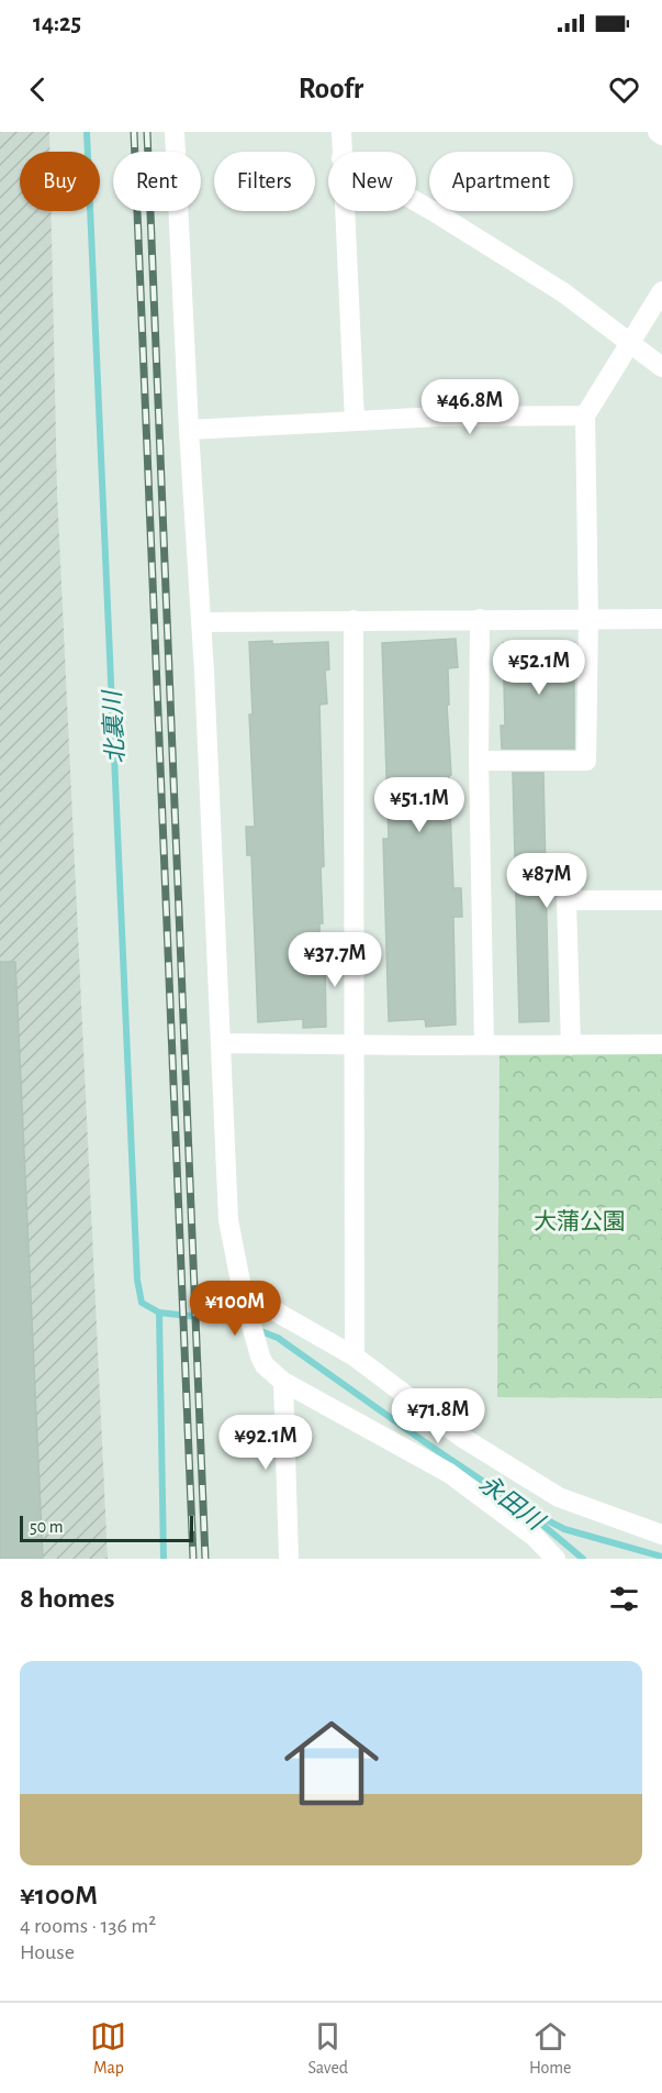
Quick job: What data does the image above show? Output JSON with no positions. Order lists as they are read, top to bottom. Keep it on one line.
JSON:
{"water":["北裏川","永田川"],"parks":["大蒲公園"],"scale_bar":"50 m","page":{"status":"14:25","header":"Roofr","chip":["Buy","Rent","Filters","New","Apartment"],"price":["¥46.8M","¥52.1M","¥51.1M","¥87M","¥37.7M","¥100M","¥71.8M","¥92.1M"],"scale":"50 m","heading":"8 homes","list":[{"name":"¥100M","note":"4 rooms · 136 m² · House"}],"tabs":["Map","Saved","Home"]}}
